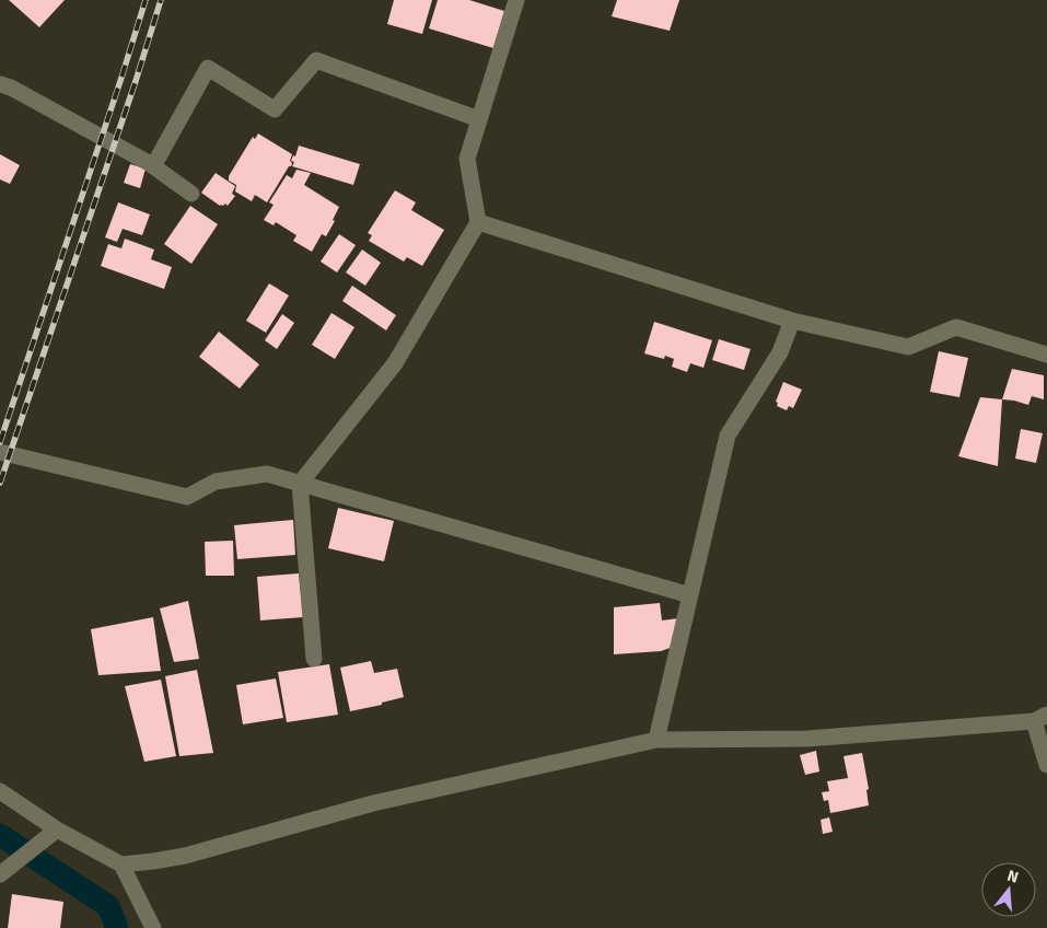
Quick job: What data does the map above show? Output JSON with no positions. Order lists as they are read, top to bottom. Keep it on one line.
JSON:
{"north":"top"}
